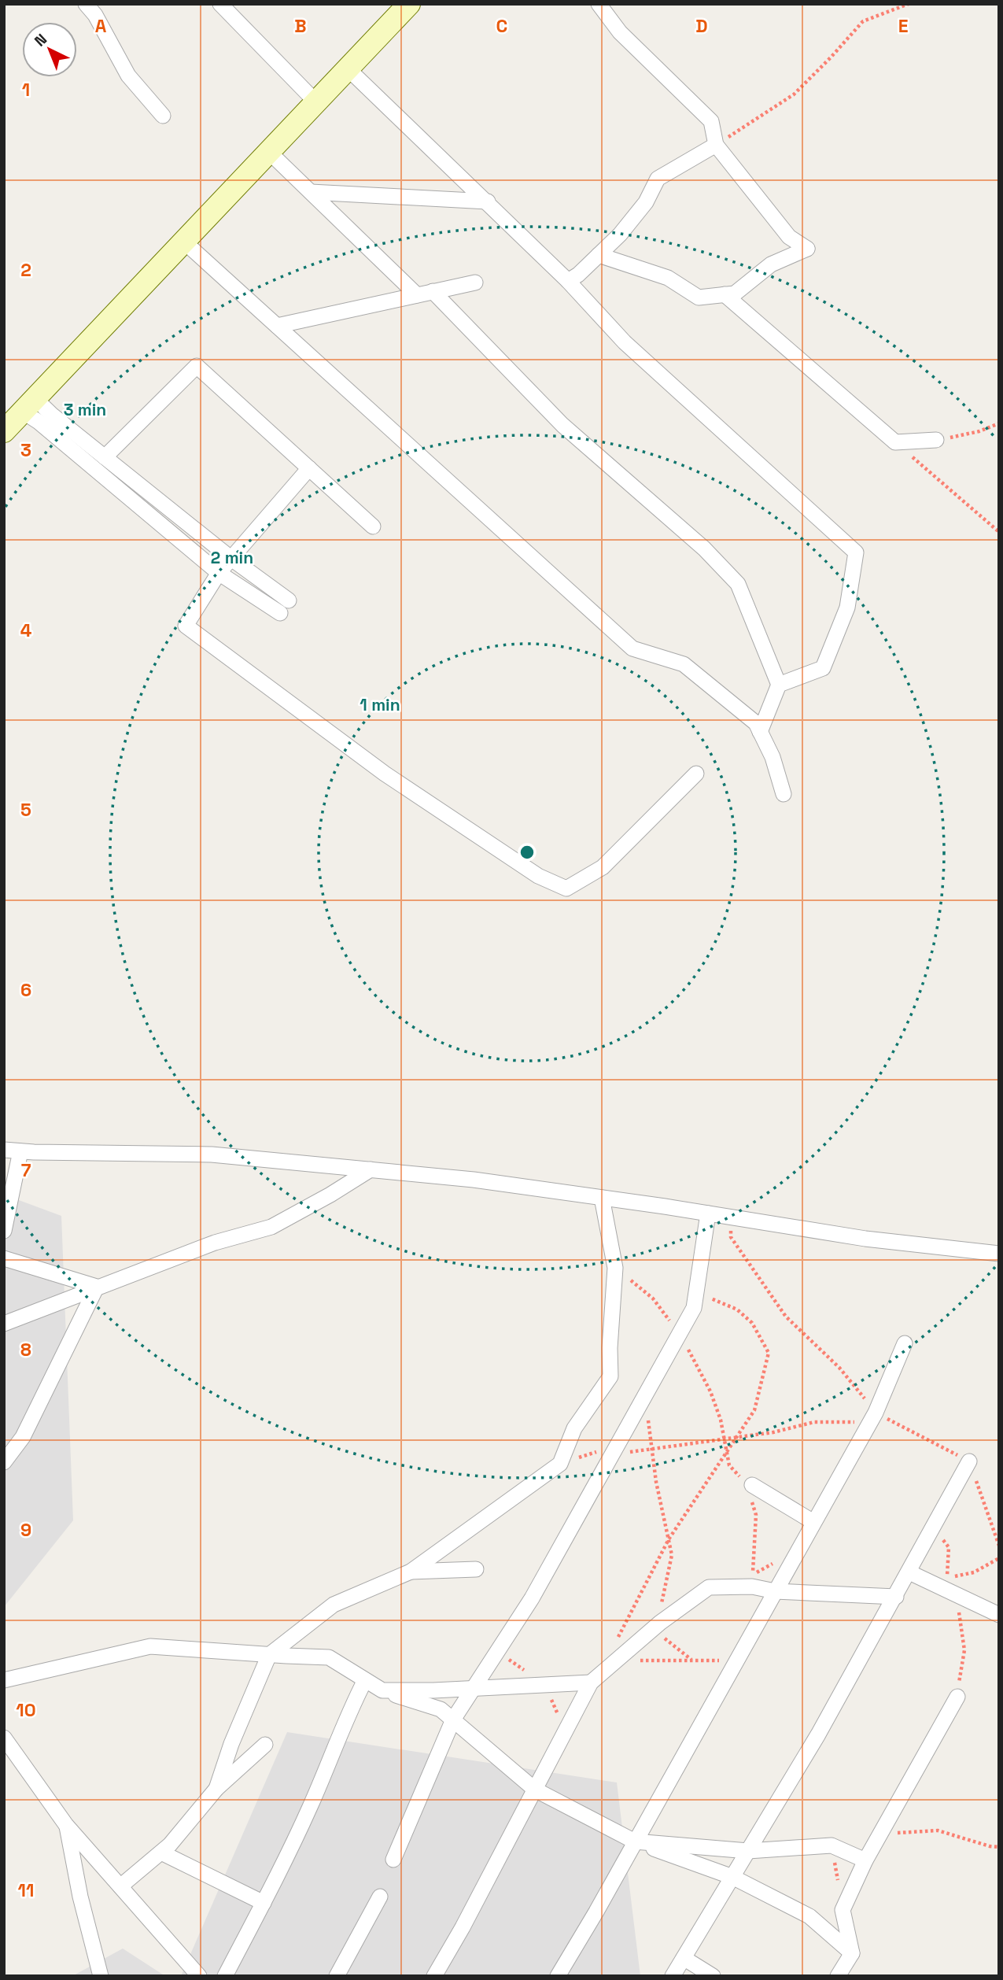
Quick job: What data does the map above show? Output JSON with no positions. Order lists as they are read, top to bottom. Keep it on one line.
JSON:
{"north":"top left","grid":{"columns":["A","B","C","D","E"],"rows":["1","2","3","4","5","6","7","8","9","10","11"]},"rings":["3 min","2 min","1 min"]}
